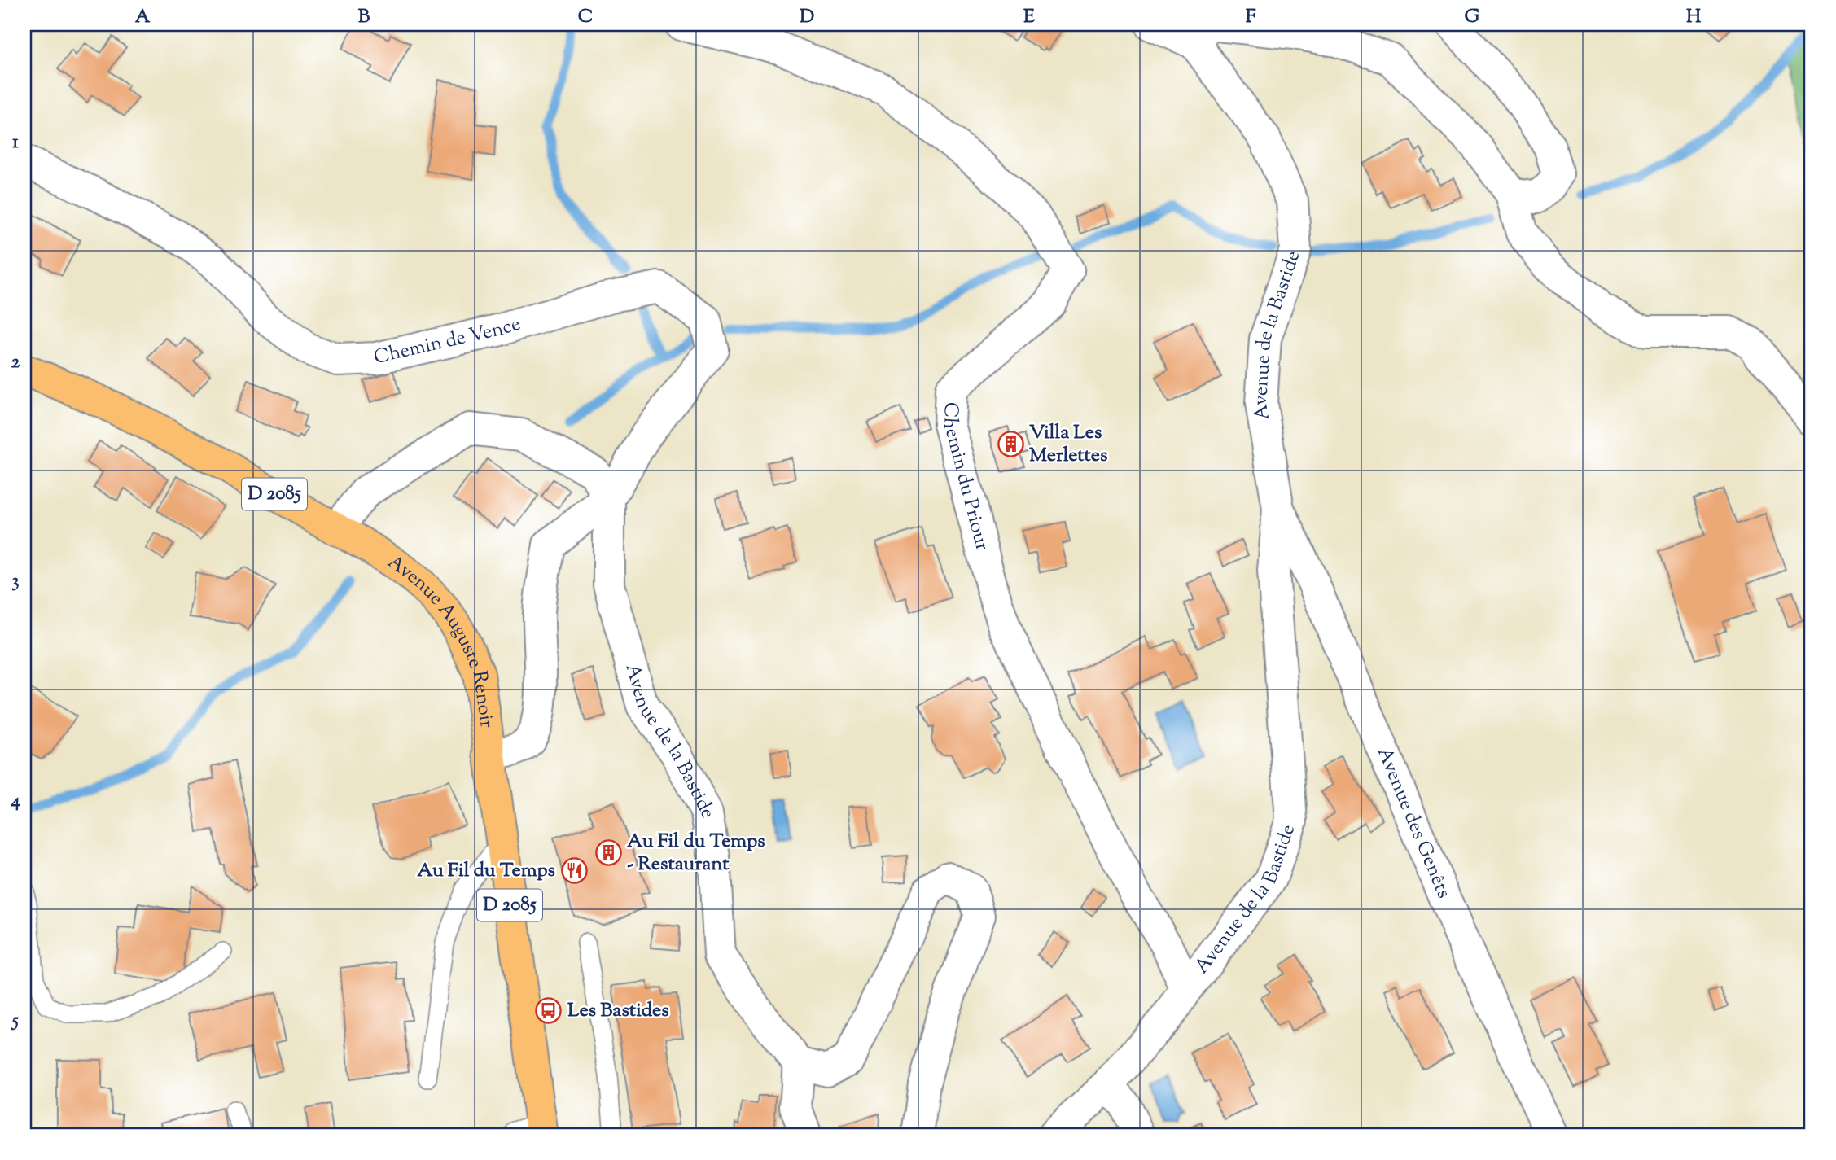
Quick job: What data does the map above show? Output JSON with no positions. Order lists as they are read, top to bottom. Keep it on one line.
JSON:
{"streets":{"main road":["D 2085","Avenue Auguste Renoir"],"street":["Avenue de la Bastide","Chemin de Vence","Chemin du Priour","Avenue des Genêts"]},"crossings":[["Avenue de la Bastide","Chemin de Vence"],["Avenue de la Bastide","Chemin du Priour"],["Avenue de la Bastide","Avenue Auguste Renoir"],["Avenue de la Bastide","Avenue des Genêts"]],"places":{"building":["Villa Les Merlettes","Au Fil du Temps - Restaurant"],"restaurant":["Au Fil du Temps"],"bus stop":["Les Bastides"]},"grid":{"columns":["A","B","C","D","E","F","G","H"],"rows":["1","2","3","4","5"]}}
